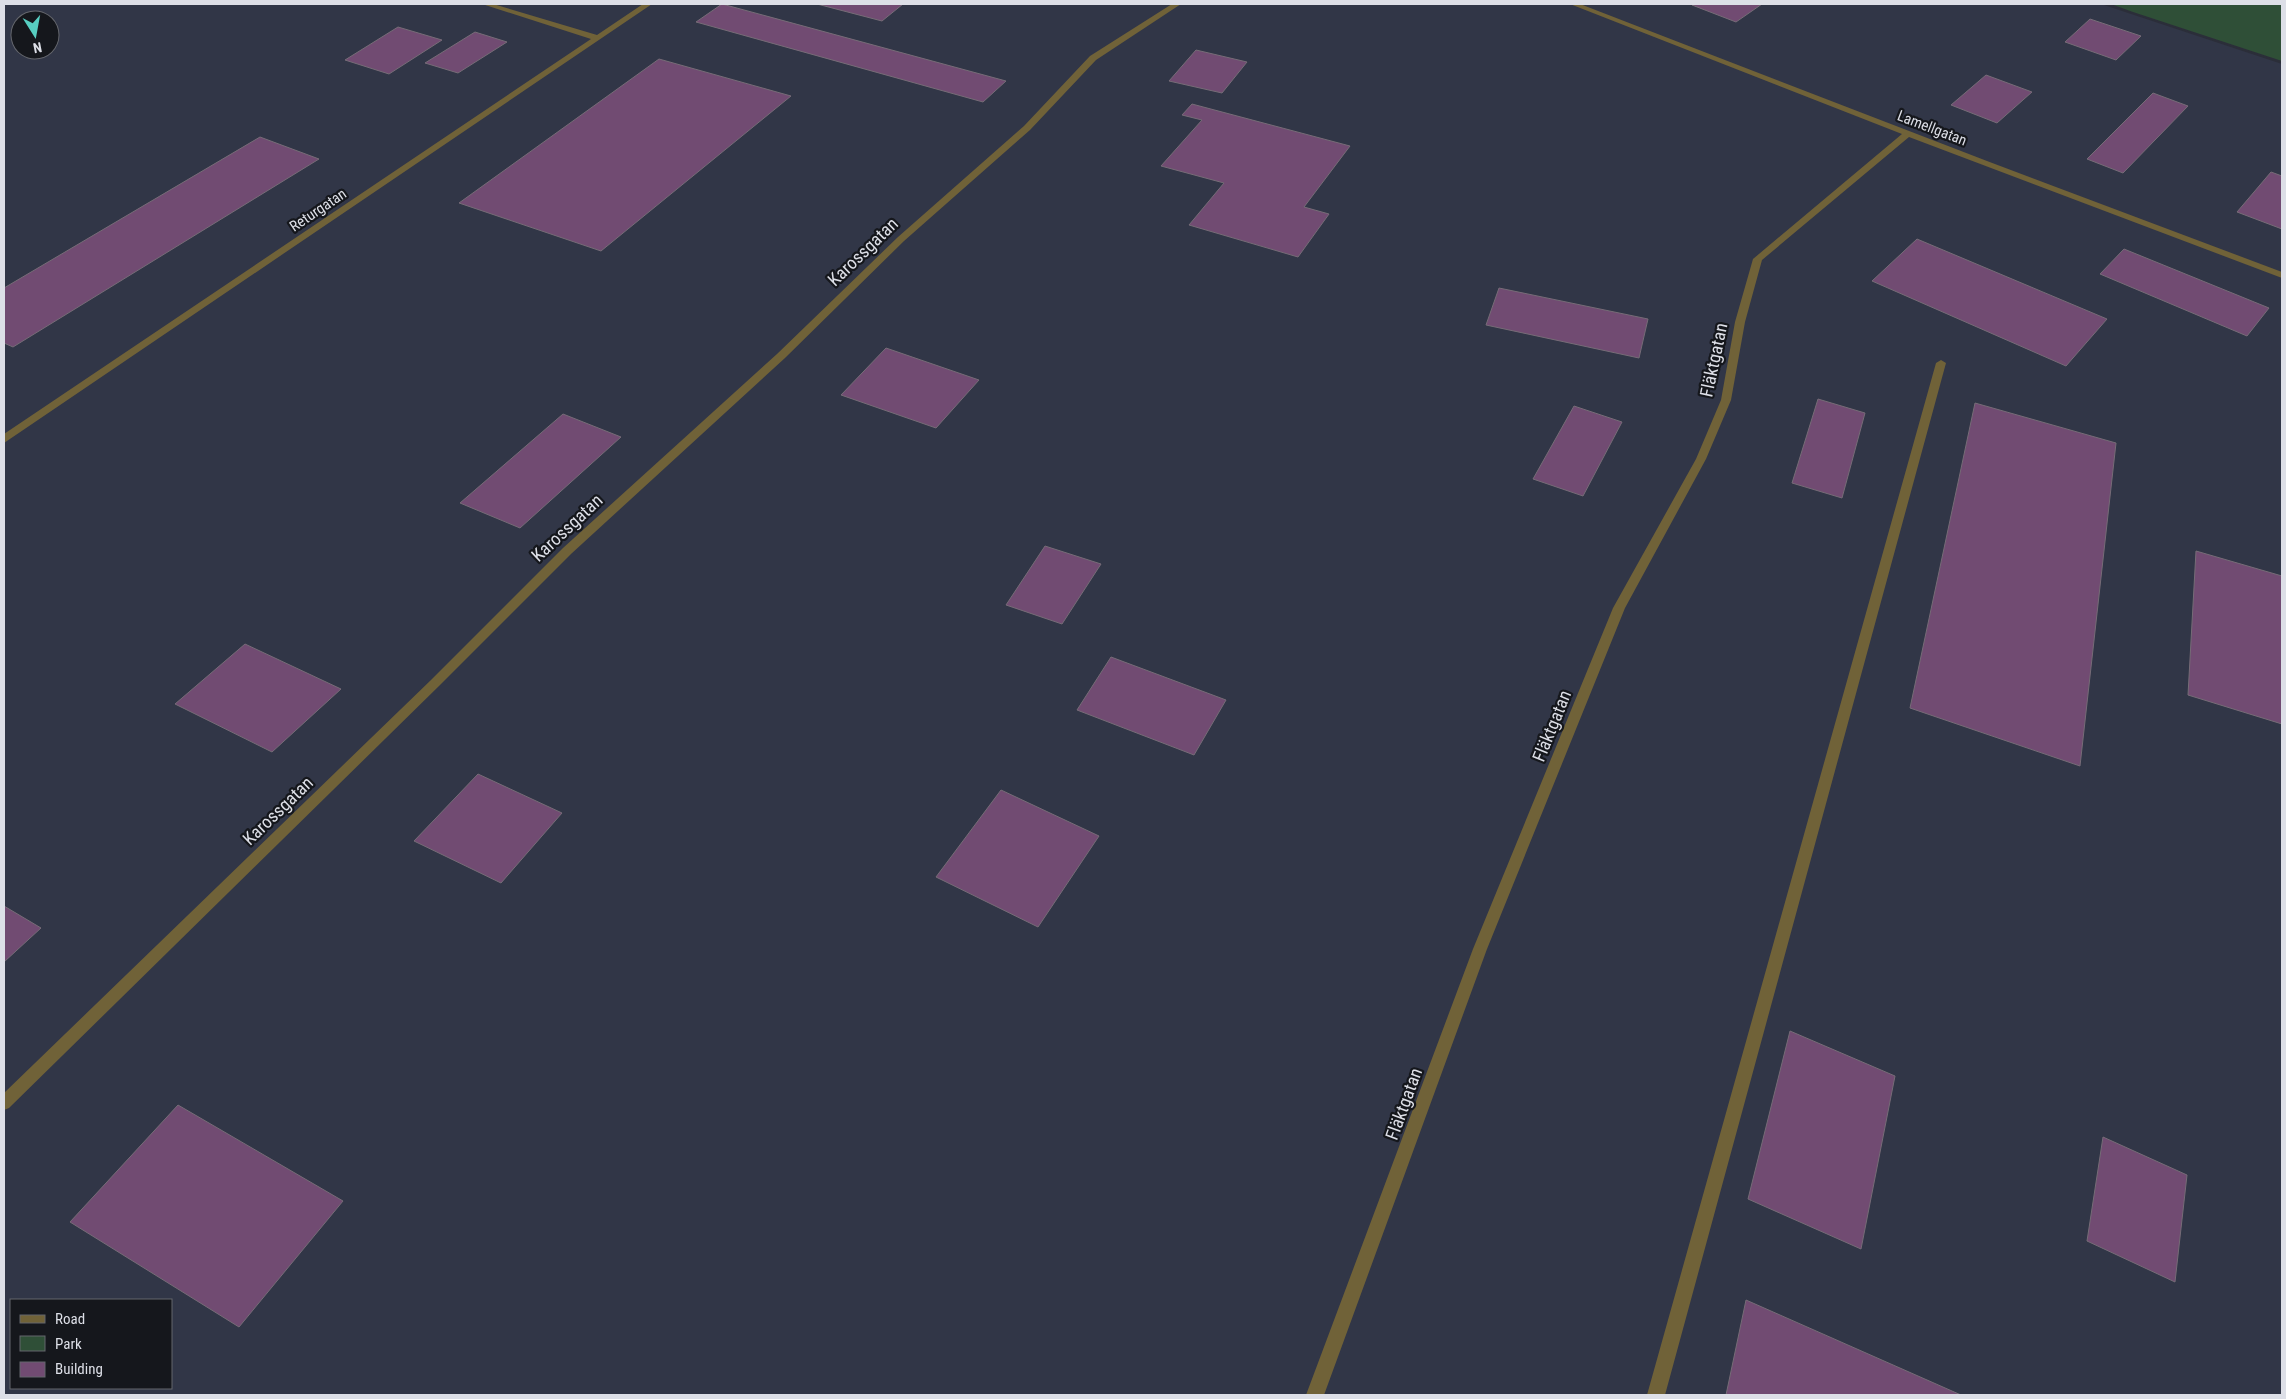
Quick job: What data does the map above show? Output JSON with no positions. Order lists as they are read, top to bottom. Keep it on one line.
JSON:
{"streets":{"street":["Lamellgatan","Returgatan","Karossgatan","Fläktgatan"]},"crossings":[["Lamellgatan","Fläktgatan"]],"legend":["Road","Park","Building"],"north":"bottom"}
